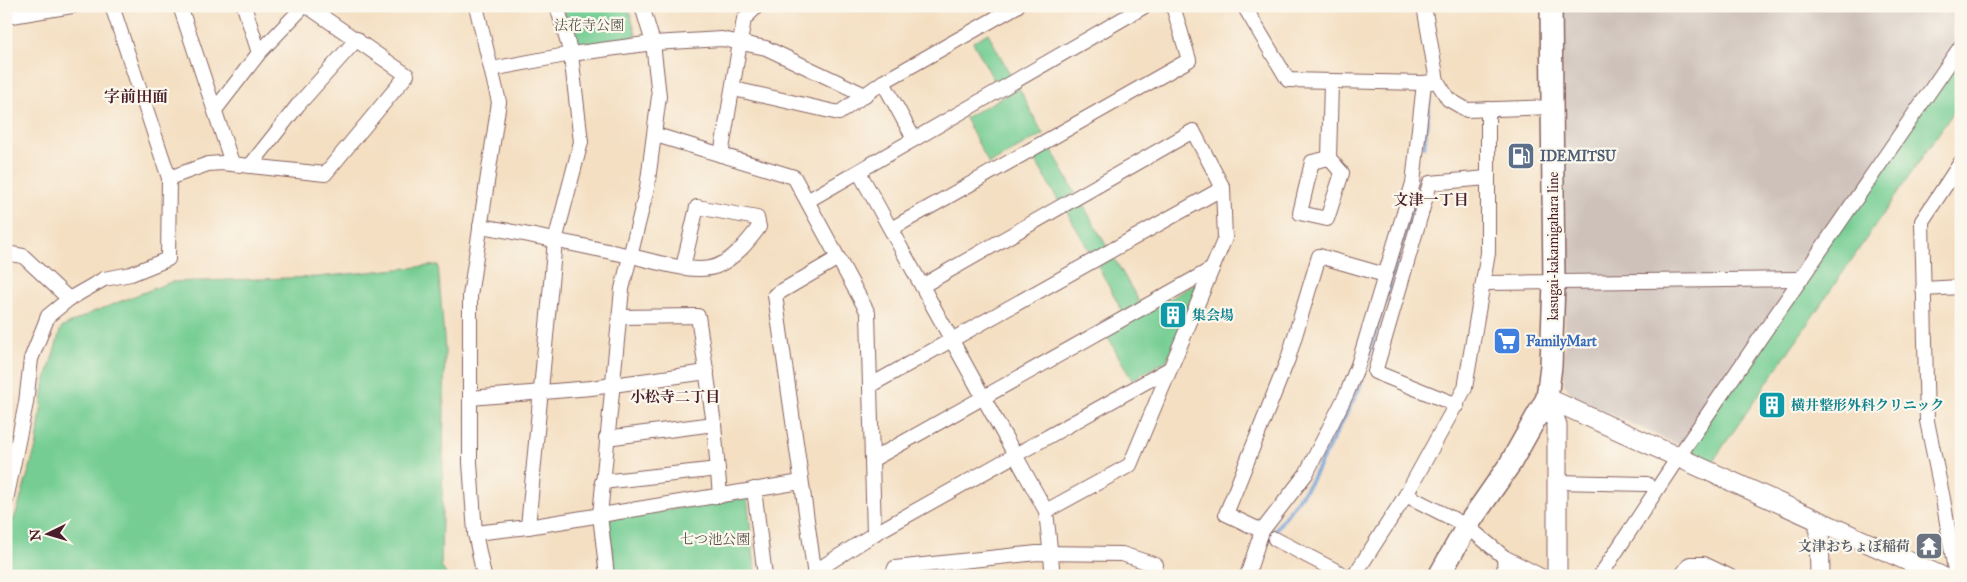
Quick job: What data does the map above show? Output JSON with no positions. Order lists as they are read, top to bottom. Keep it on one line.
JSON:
{"streets":{"main road":["kasugai-kakamigahara line"]},"districts":["字前田面","文津一丁目","小松寺二丁目"],"parks":["法花寺公園","七つ池公園"],"places":{"fuel station":["IDEMITSU"],"building":["集会場","横井整形外科クリニック"],"supermarket":["FamilyMart"],"temple":["文津おちょぼ稲荷"]},"north":"left"}
